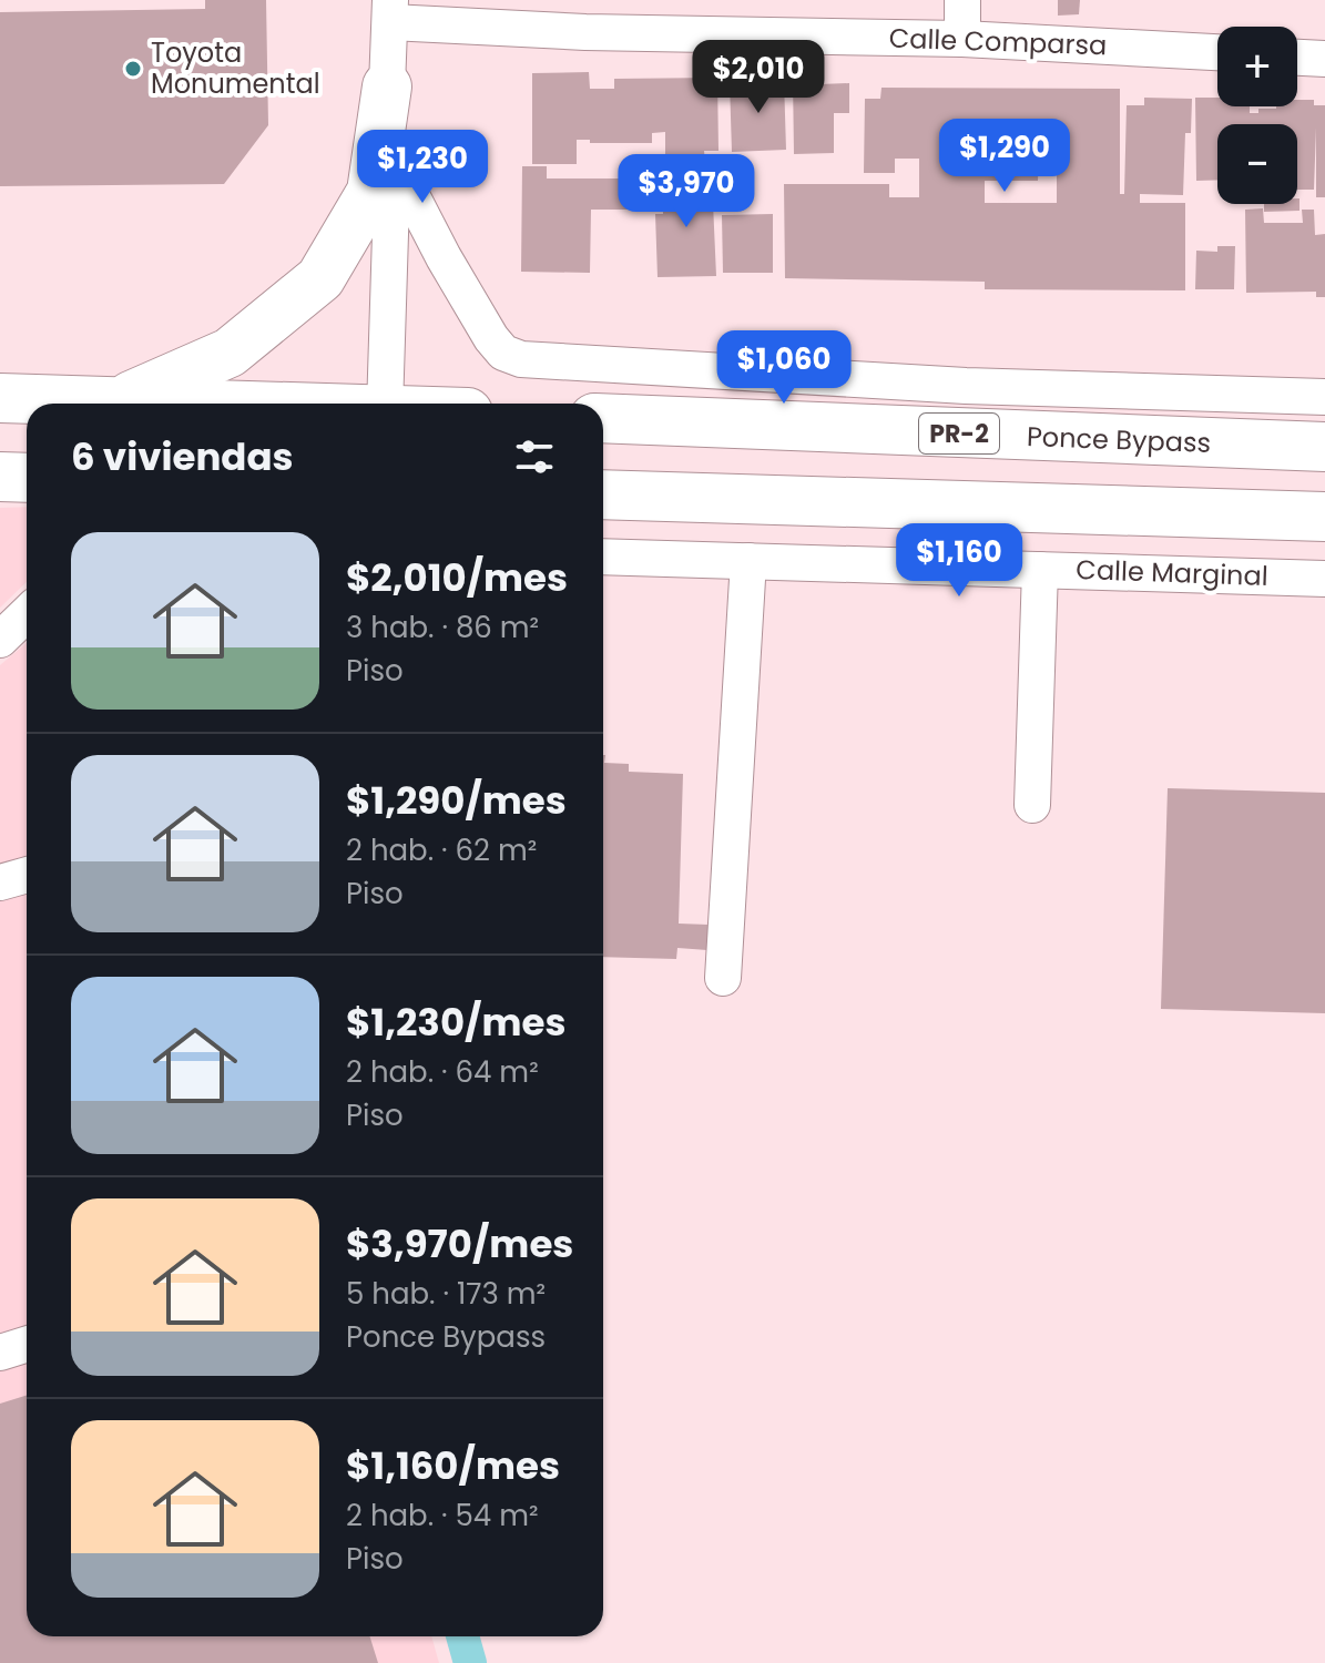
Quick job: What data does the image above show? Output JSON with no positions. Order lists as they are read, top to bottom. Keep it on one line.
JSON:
{"streets":{"highway":["PR-2","Ponce Bypass"],"street":["Calle Comparsa","Calle Marginal"]},"places":["Toyota Monumental"],"page":{"map_buttons":["+","−"],"price":["$2,010","$1,290","$1,230","$3,970","$1,060","$1,160"],"heading":"6 viviendas","list":[{"name":"$2,010/mes","note":"3 hab. · 86 m² · Piso"},{"name":"$1,290/mes","note":"2 hab. · 62 m² · Piso"},{"name":"$1,230/mes","note":"2 hab. · 64 m² · Piso"},{"name":"$3,970/mes","note":"5 hab. · 173 m² · Ponce Bypass"},{"name":"$1,160/mes","note":"2 hab. · 54 m² · Piso"}]}}
